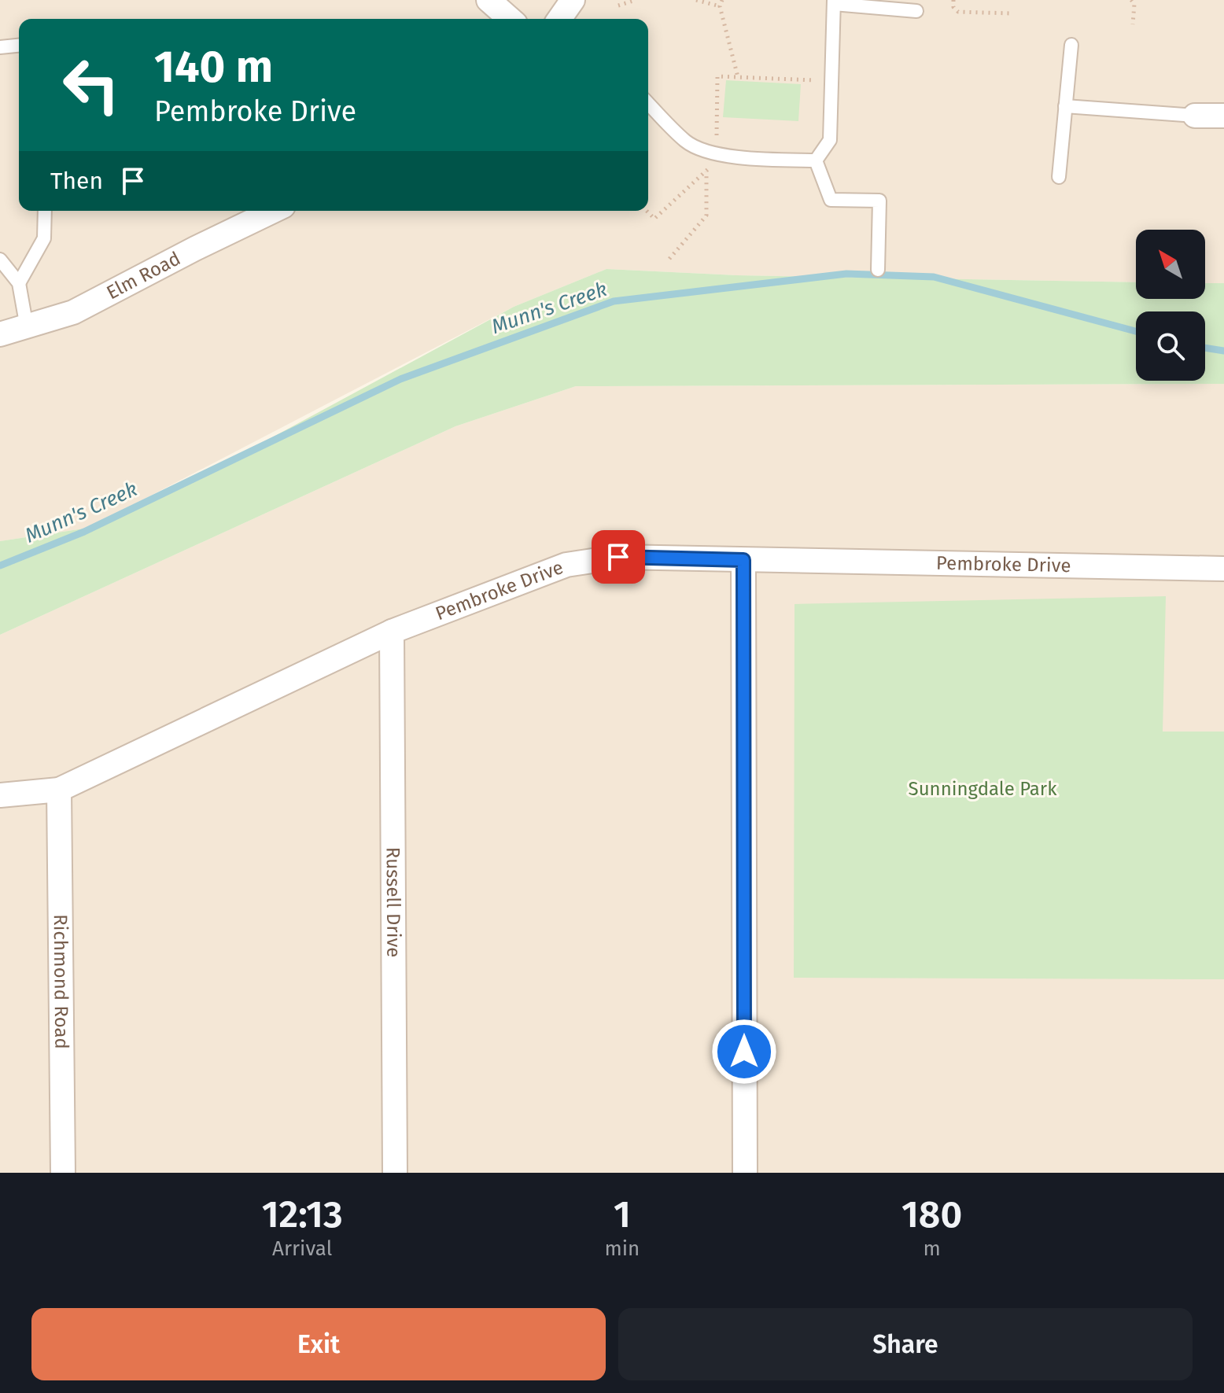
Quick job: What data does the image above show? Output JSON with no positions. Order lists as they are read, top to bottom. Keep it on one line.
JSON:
{"streets":{"street":["Elm Road","Pembroke Drive","Russell Drive","Richmond Road"]},"crossings":[["Pembroke Drive","Russell Drive"],["Pembroke Drive","Richmond Road"]],"water":["Munn's Creek"],"parks":["Sunningdale Park"],"north":"top left","page":{"turn":["140 m","Pembroke Drive"],"then":"Then","eta":["12:13","Arrival","1","min","180","m"],"buttons":["Exit","Share"]}}
